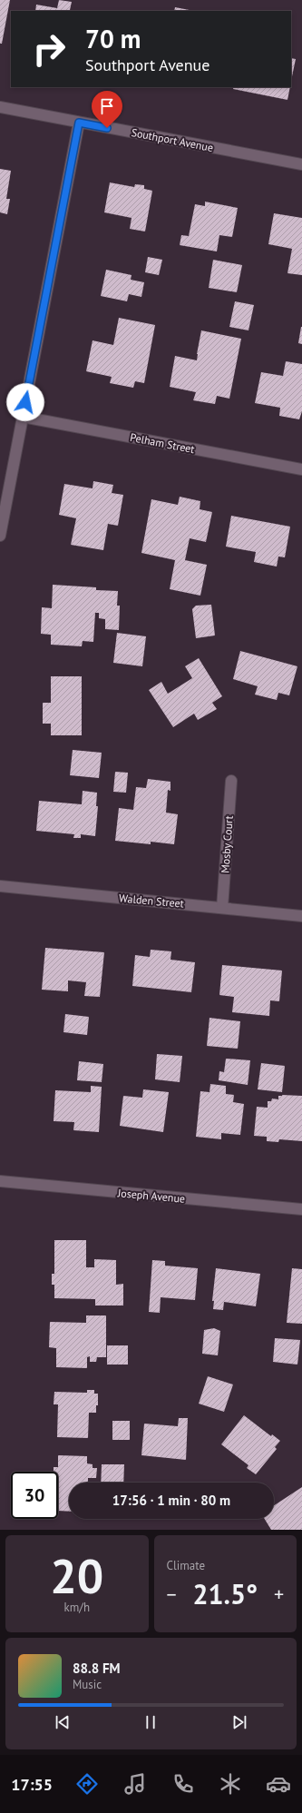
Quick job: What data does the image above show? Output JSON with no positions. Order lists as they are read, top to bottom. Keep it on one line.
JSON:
{"streets":{"street":["Southport Avenue","Pelham Street","Mosby Court","Walden Street","Joseph Avenue"]},"crossings":[["Mosby Court","Walden Street"]],"page":{"turn":["70 m","Southport Avenue"],"limit":"30","trip":"17:56 · 1 min · 80 m","tile":[["20","km/h"],"Climate"],"heat":["−","21.5°","+"],"song":["88.8 FM","Music"],"tabs":"17:55"}}
